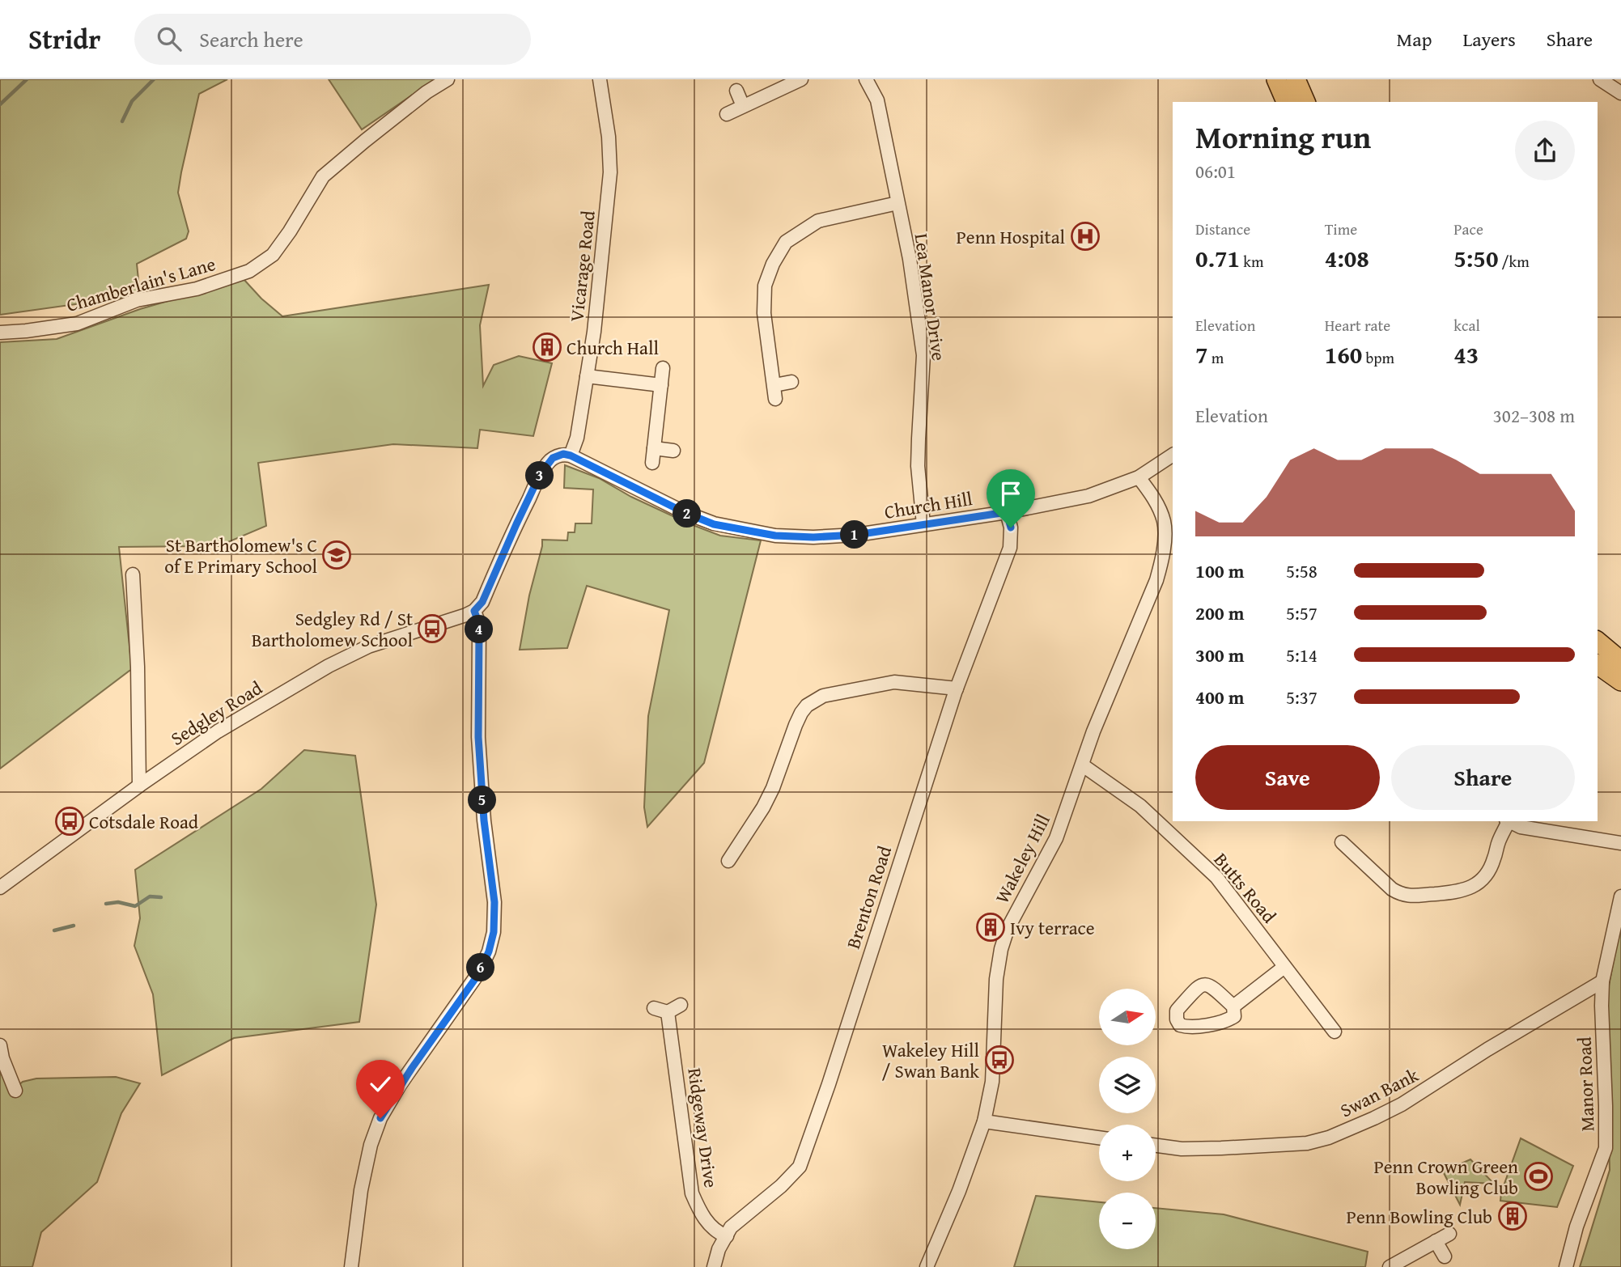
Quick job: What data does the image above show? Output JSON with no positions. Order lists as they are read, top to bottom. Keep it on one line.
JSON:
{"streets":{"street":["Vicarage Road","Chamberlain's Lane","Lea Manor Drive","Church Hill","Sedgley Road","Wakeley Hill","Butts Road","Brenton Road","Manor Road","Swan Bank","Ridgeway Drive"]},"crossings":[["Vicarage Road","Church Hill"],["Lea Manor Drive","Church Hill"],["Church Hill","Wakeley Hill"],["Church Hill","Brenton Road"],["Wakeley Hill","Butts Road"],["Brenton Road","Ridgeway Drive"],["Manor Road","Swan Bank"]],"places":{"hospital":["Penn Hospital"],"building":["Church Hall","Ivy terrace","Penn Bowling Club"],"school or university":["St Bartholomew's C of E Primary School"],"bus stop":["Sedgley Rd / St Bartholomew School","Cotsdale Road","Wakeley Hill / Swan Bank"],"sports":["Penn Crown Green Bowling Club"]},"north":"right","page":{"header":"Stridr","search":"Search here","nav":["Map","Layers","Share"],"heading":["Morning run","06:01"],"stats":[["Distance","0.71 km"],["Time","4:08"],["Pace","5:50 /km"],["Elevation","7 m"],["Heart rate","160 bpm"],["kcal","43"]],"chart":["Elevation","302–308 m"],"pins":["3","2","1","4","5","6"],"list":[{"name":"100 m","note":"5:58"},{"name":"200 m","note":"5:57"},{"name":"300 m","note":"5:14"},{"name":"400 m","note":"5:37"}],"buttons":["Save","Share"],"map_buttons":["+","−"]}}
